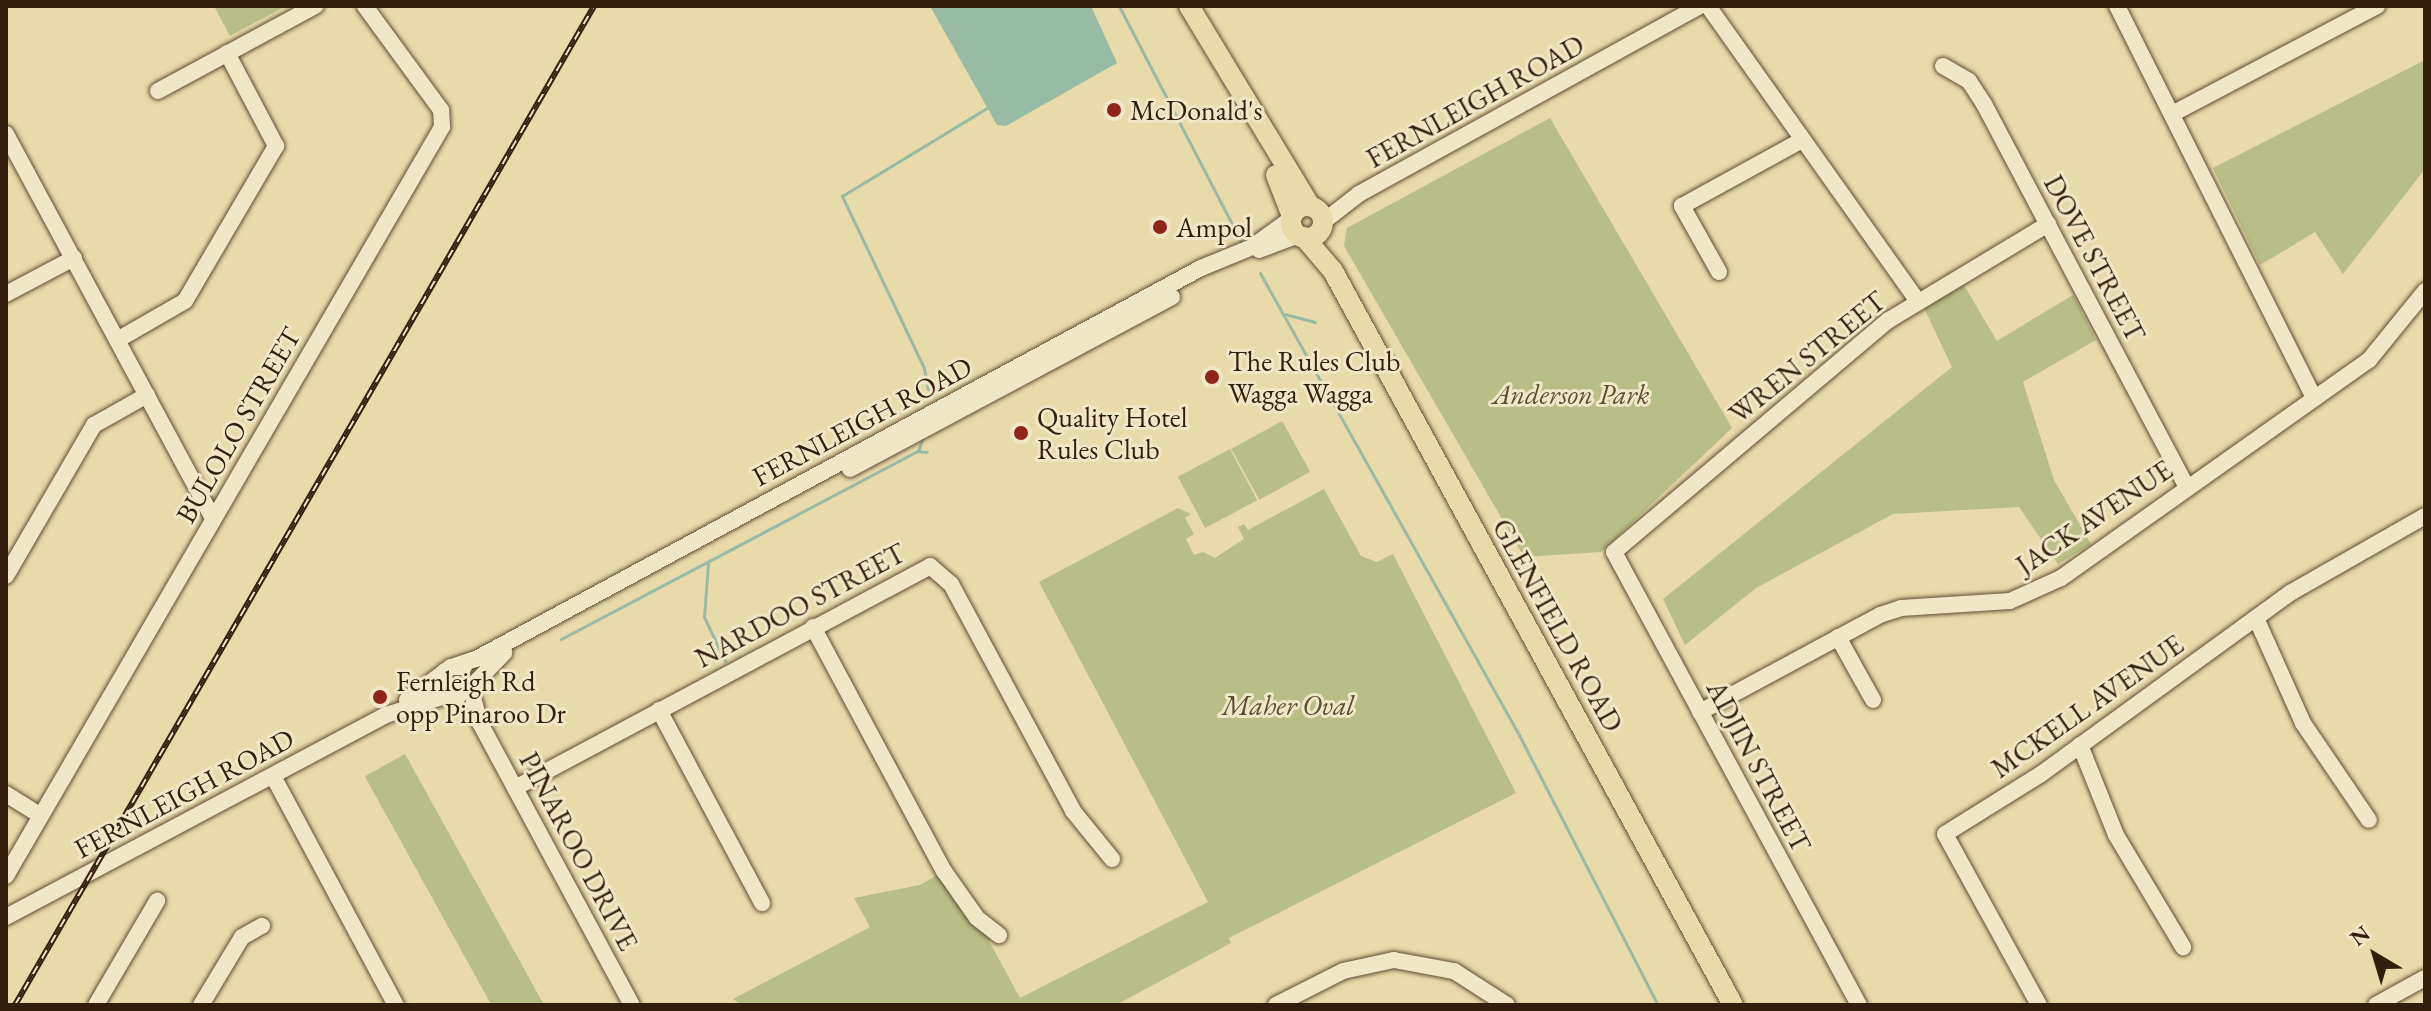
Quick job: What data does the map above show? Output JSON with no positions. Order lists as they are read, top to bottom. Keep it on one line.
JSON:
{"streets":{"main road":["GLENFIELD ROAD"],"street":["FERNLEIGH ROAD","DOVE STREET","WREN STREET","BULOLO STREET","JACK AVENUE","NARDOO STREET","MCKELL AVENUE","ADJIN STREET","PINAROO DRIVE"]},"crossings":[["FERNLEIGH ROAD","GLENFIELD ROAD"],["FERNLEIGH ROAD","PINAROO DRIVE"],["DOVE STREET","WREN STREET"],["DOVE STREET","JACK AVENUE"],["WREN STREET","ADJIN STREET"],["JACK AVENUE","ADJIN STREET"],["NARDOO STREET","PINAROO DRIVE"]],"parks":["Anderson Park","Maher Oval"],"places":["McDonald's","Ampol","The Rules Club Wagga Wagga","Quality Hotel Rules Club","Fernleigh Rd opp Pinaroo Dr"],"north":"top left"}
